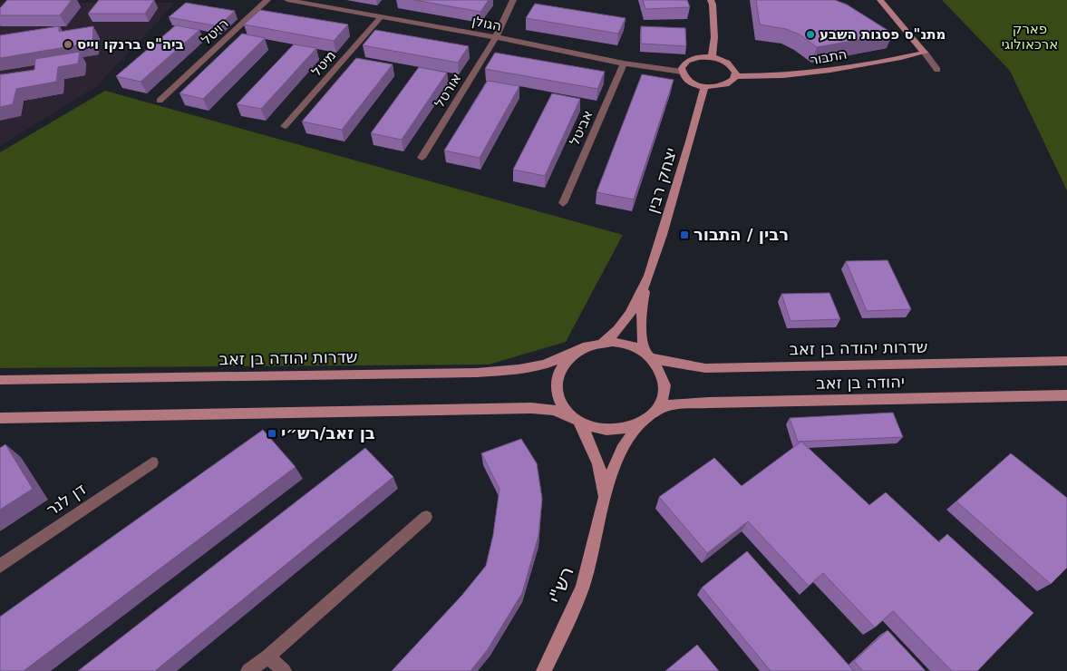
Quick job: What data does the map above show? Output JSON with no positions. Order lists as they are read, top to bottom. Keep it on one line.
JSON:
{"streets":{"main road":["התבור","יצחק רבין","שדרות יהודה בן זאב","יהודה בן זאב","רש\"י"],"street":["הגולן","רויטל","מיטל","אורטל","אביטל","דן לנר"]},"crossings":[["הגולן","מיטל"],["הגולן","אורטל"],["הגולן","אביטל"],["יצחק רבין","שדרות יהודה בן זאב"],["יצחק רבין","יהודה בן זאב"],["יצחק רבין","רש\"י"],["שדרות יהודה בן זאב","יהודה בן זאב"],["שדרות יהודה בן זאב","רש\"י"],["יהודה בן זאב","רש\"י"]],"parks":["פארק ארכאולוגי"],"places":{"other":["מתנ\"ס פסגות השבע","ביה\"ס ברנקו וייס"],"transit":["רבין / התבור","בן זאב/רש״י"]}}
